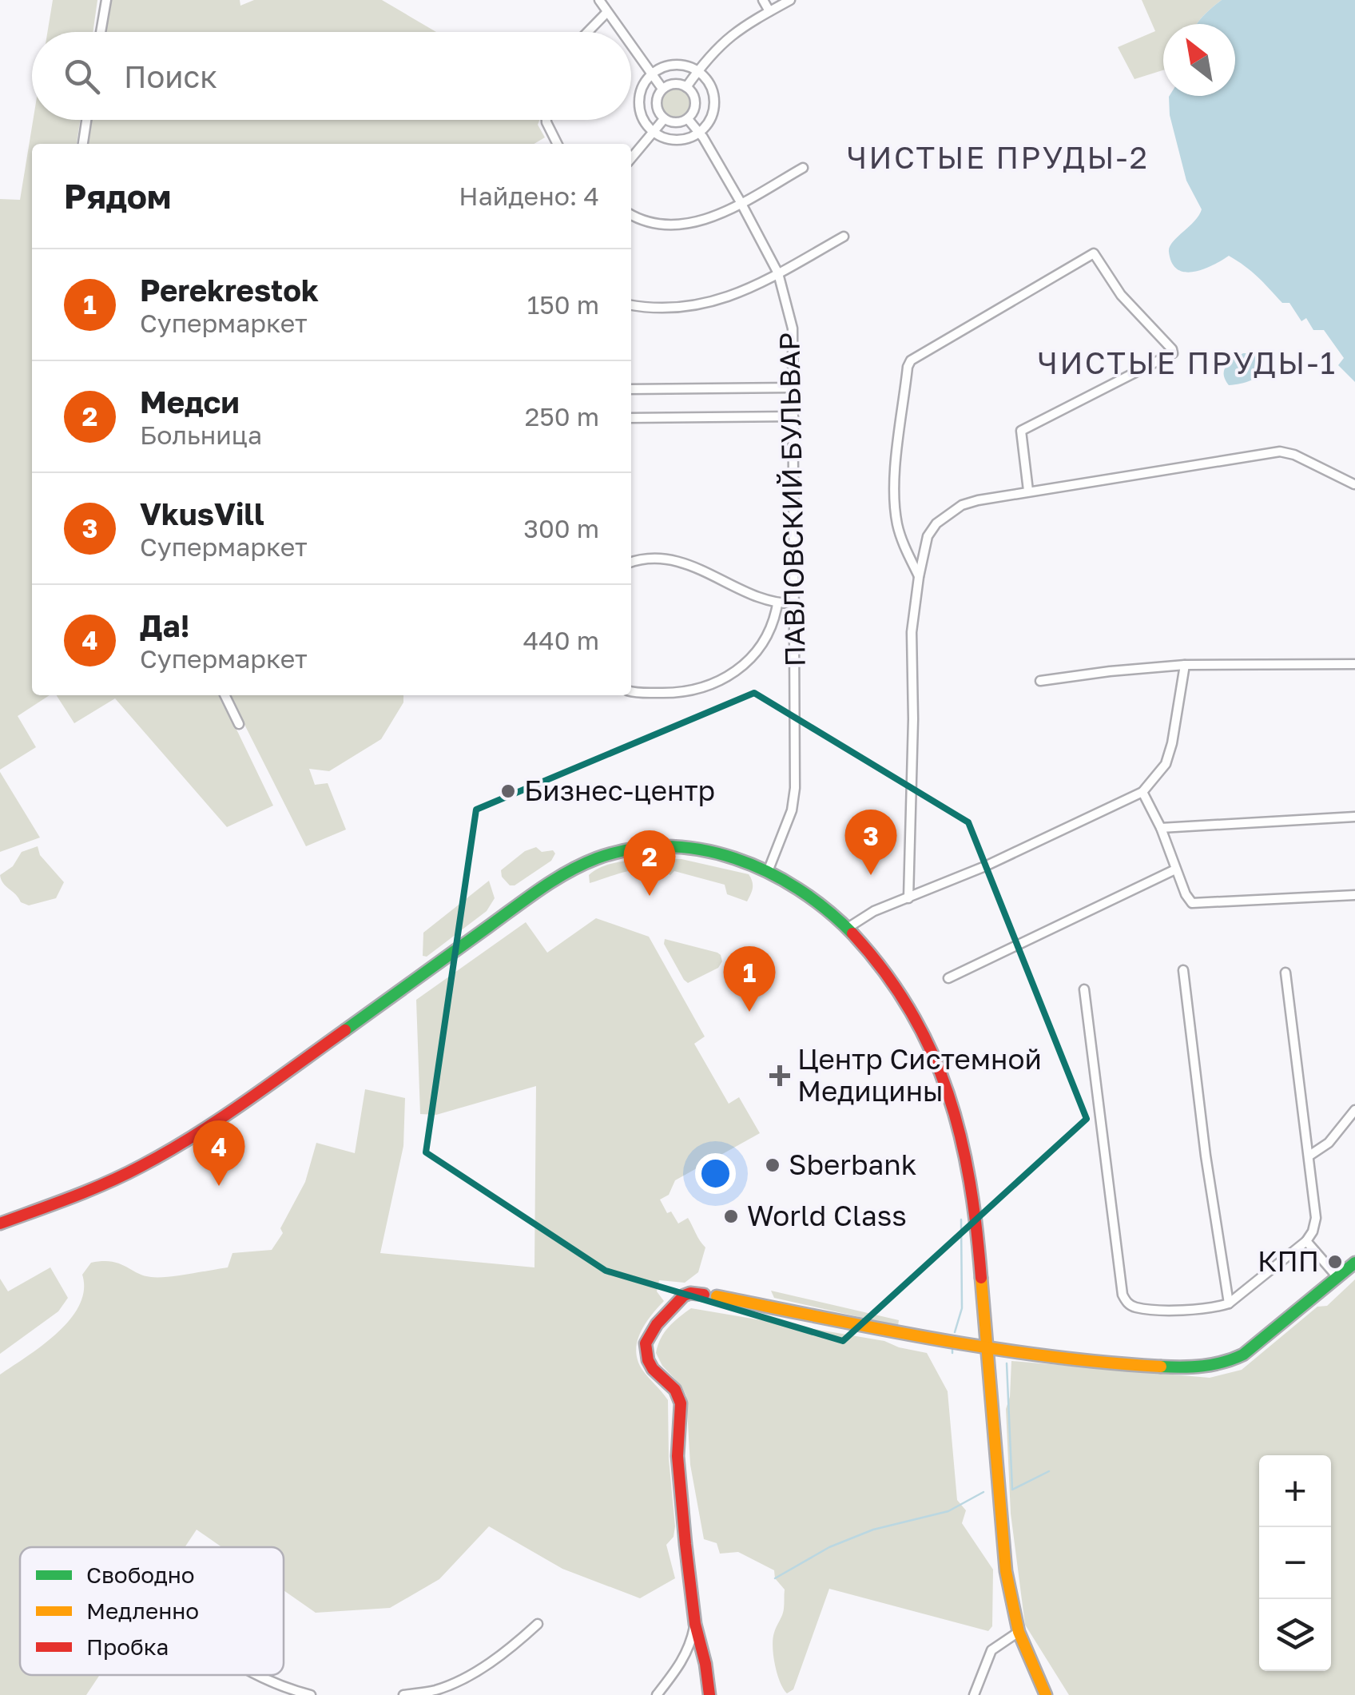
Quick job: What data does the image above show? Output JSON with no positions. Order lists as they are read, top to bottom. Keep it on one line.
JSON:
{"streets":{"street":["ПАВЛОВСКИЙ БУЛЬВАР"]},"districts":["ЧИСТЫЕ ПРУДЫ-2","ЧИСТЫЕ ПРУДЫ-1"],"places":{"other":["Бизнес-центр","Sberbank","World Class","КПП"],"health":["Центр Системной Медицины"]},"legend":["Свободно","Медленно","Пробка"],"north":"top left","page":{"search":"Поиск","heading":["Рядом","Найдено: 4"],"list":[{"mark":"1","name":"Perekrestok","note":"Супермаркет","value":"150 m"},{"mark":"2","name":"Медси","note":"Больница","value":"250 m"},{"mark":"3","name":"VkusVill","note":"Супермаркет","value":"300 m"},{"mark":"4","name":"Да!","note":"Супермаркет","value":"440 m"}],"pins":["3","2","1","4"],"map_buttons":["+","−"]}}
